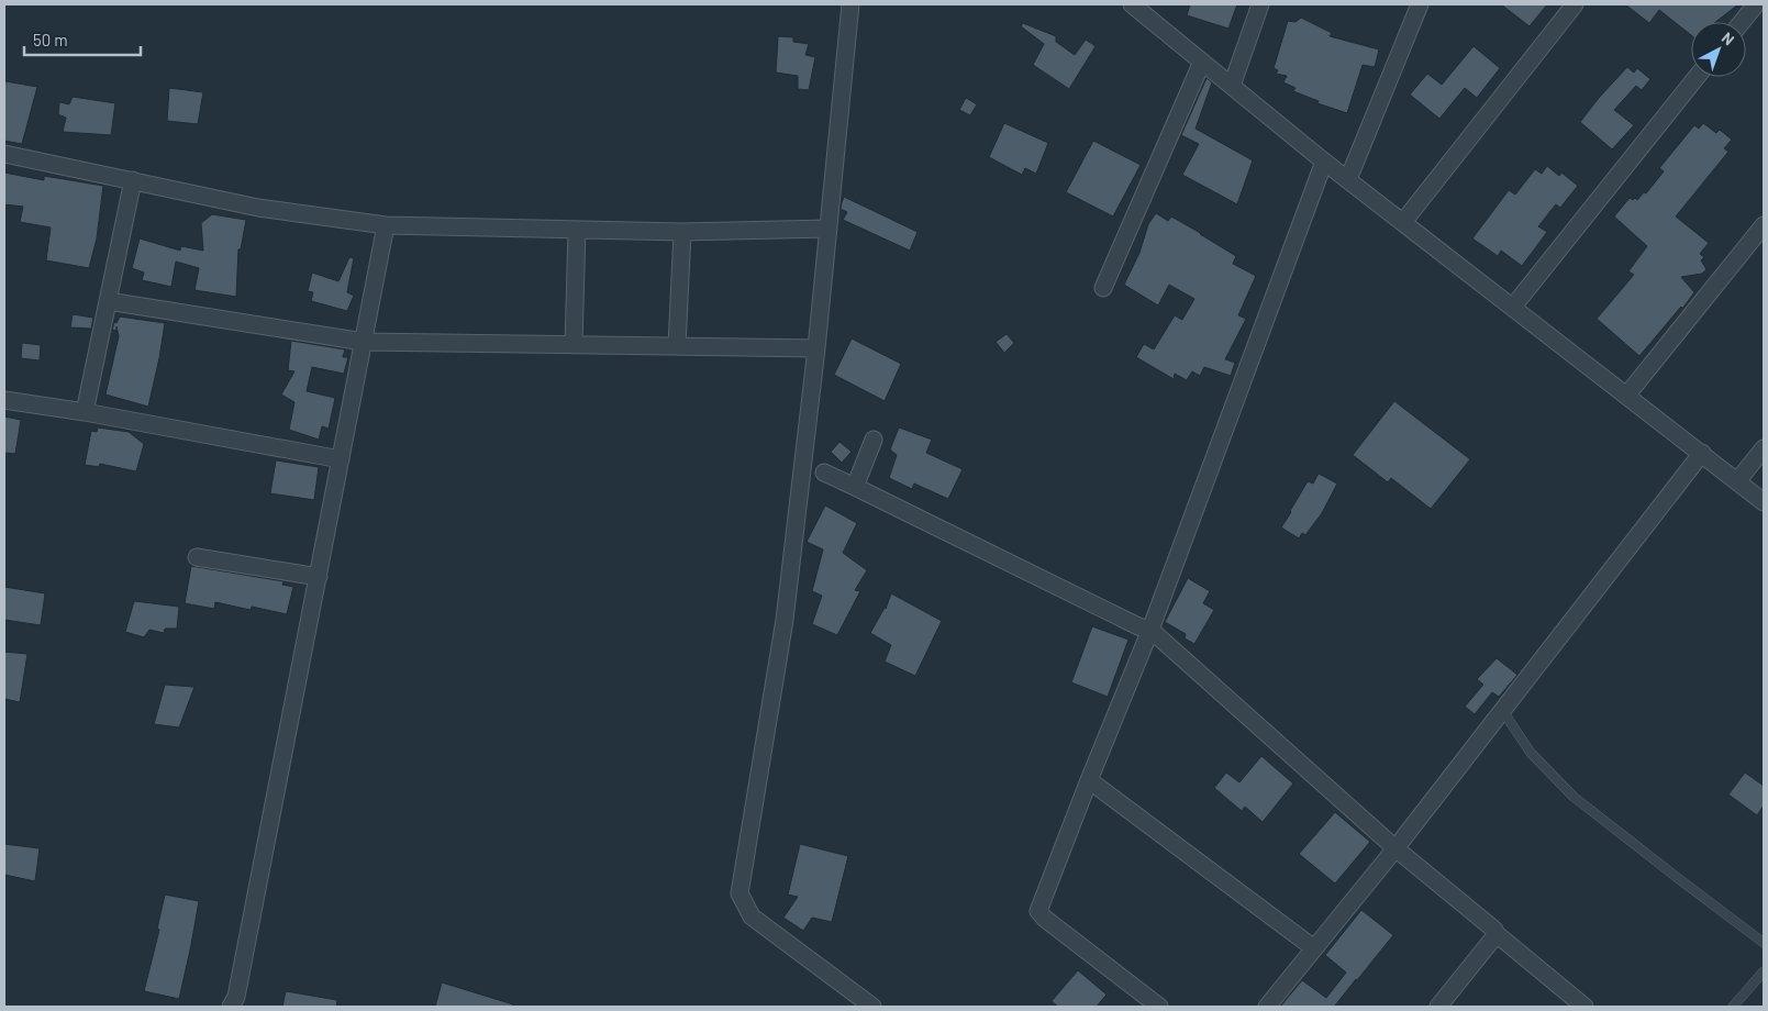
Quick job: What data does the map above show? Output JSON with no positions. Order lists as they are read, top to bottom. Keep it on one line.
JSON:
{"scale_bar":"50 m","north":"top right"}
